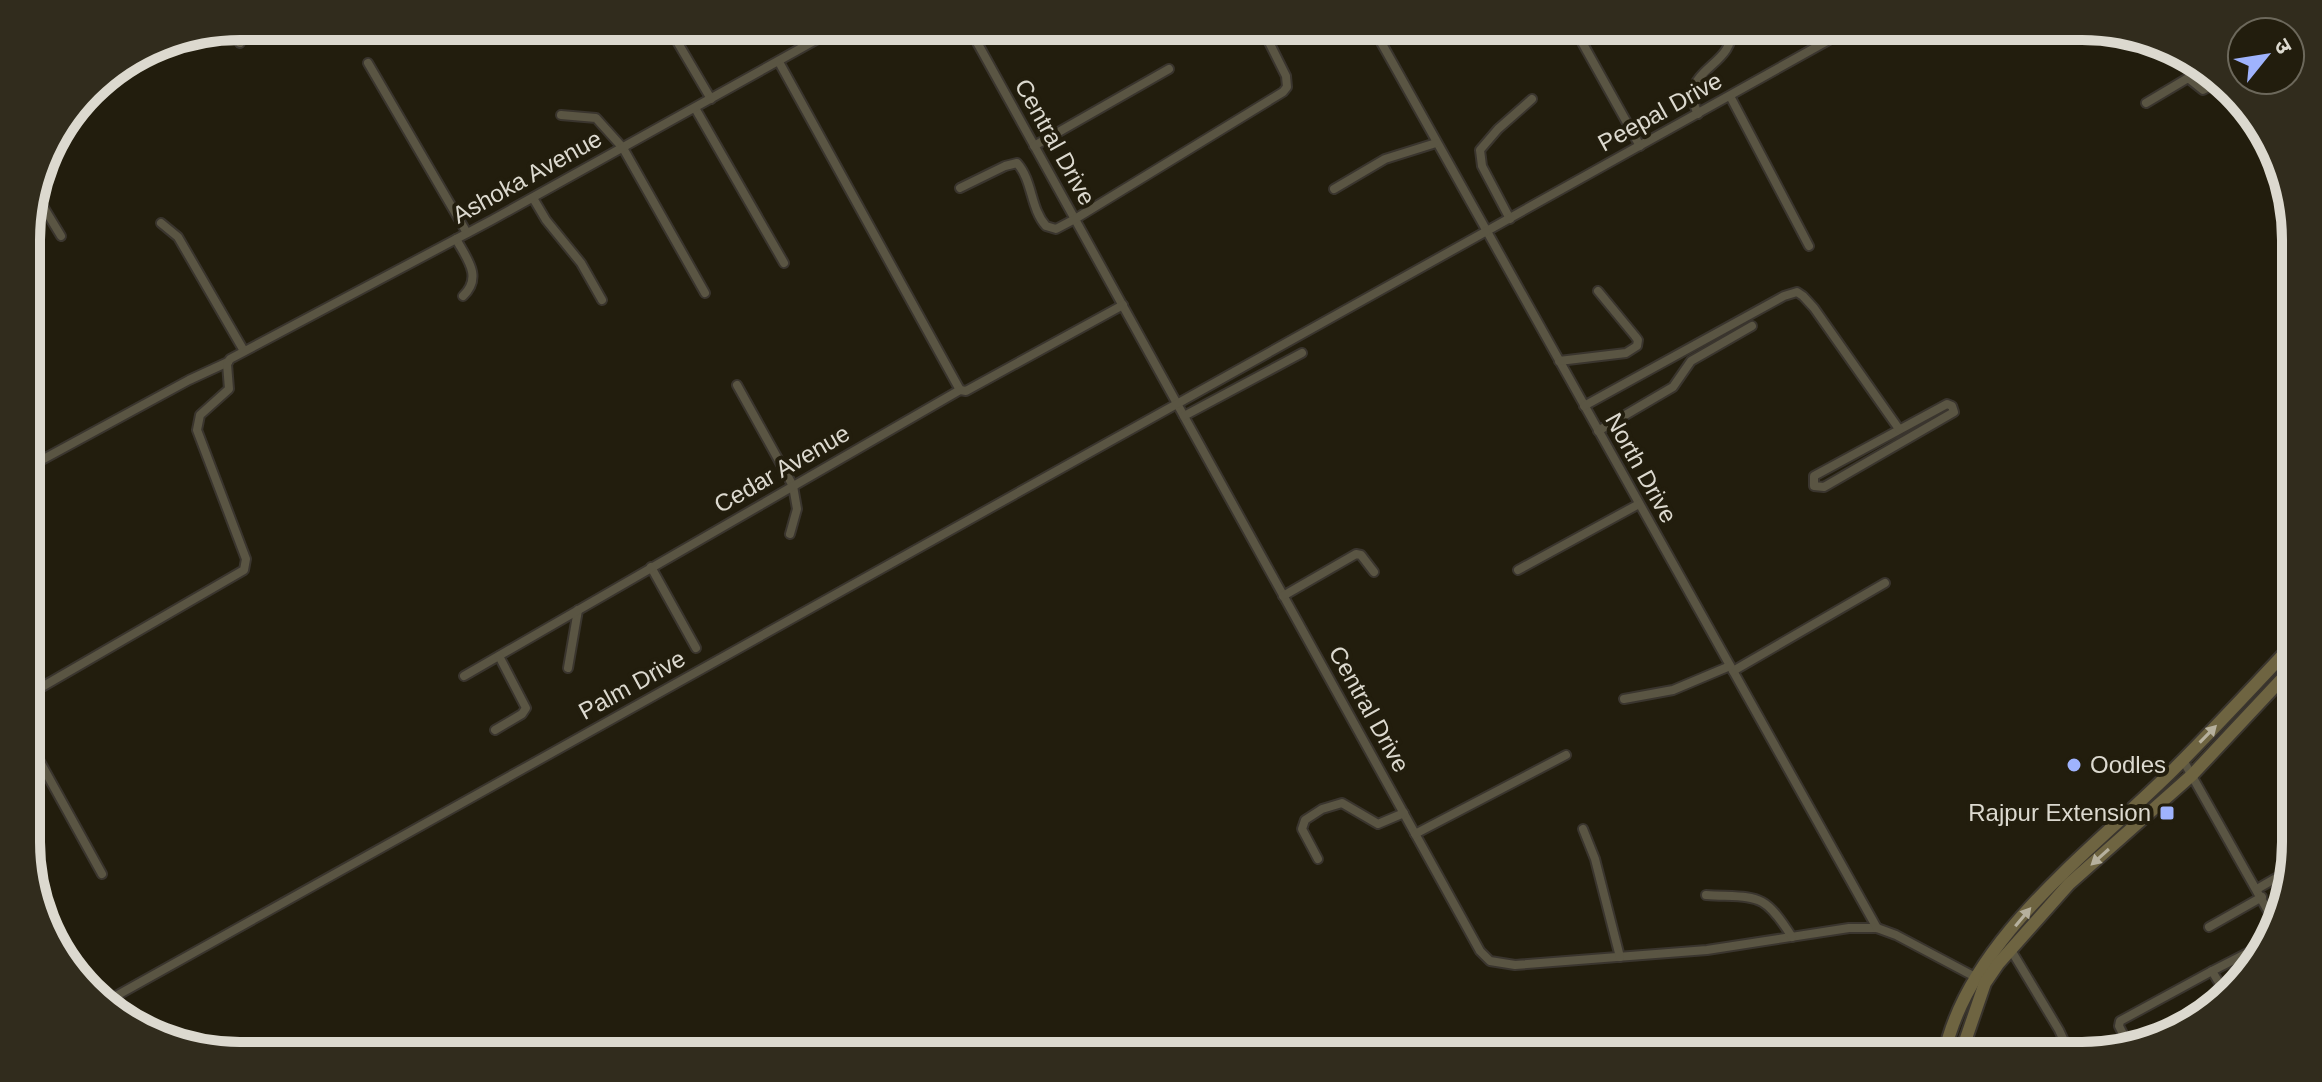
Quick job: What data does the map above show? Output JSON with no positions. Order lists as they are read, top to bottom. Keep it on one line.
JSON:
{"streets":{"street":["Peepal Drive","Central Drive","Ashoka Avenue","North Drive","Cedar Avenue","Palm Drive"]},"crossings":[["Peepal Drive","North Drive"],["Peepal Drive","Palm Drive"],["Central Drive","North Drive"],["Central Drive","Cedar Avenue"],["Central Drive","Palm Drive"],["North Drive","Palm Drive"]],"places":{"other":["Oodles"],"transit":["Rajpur Extension"]},"north":"top right"}
